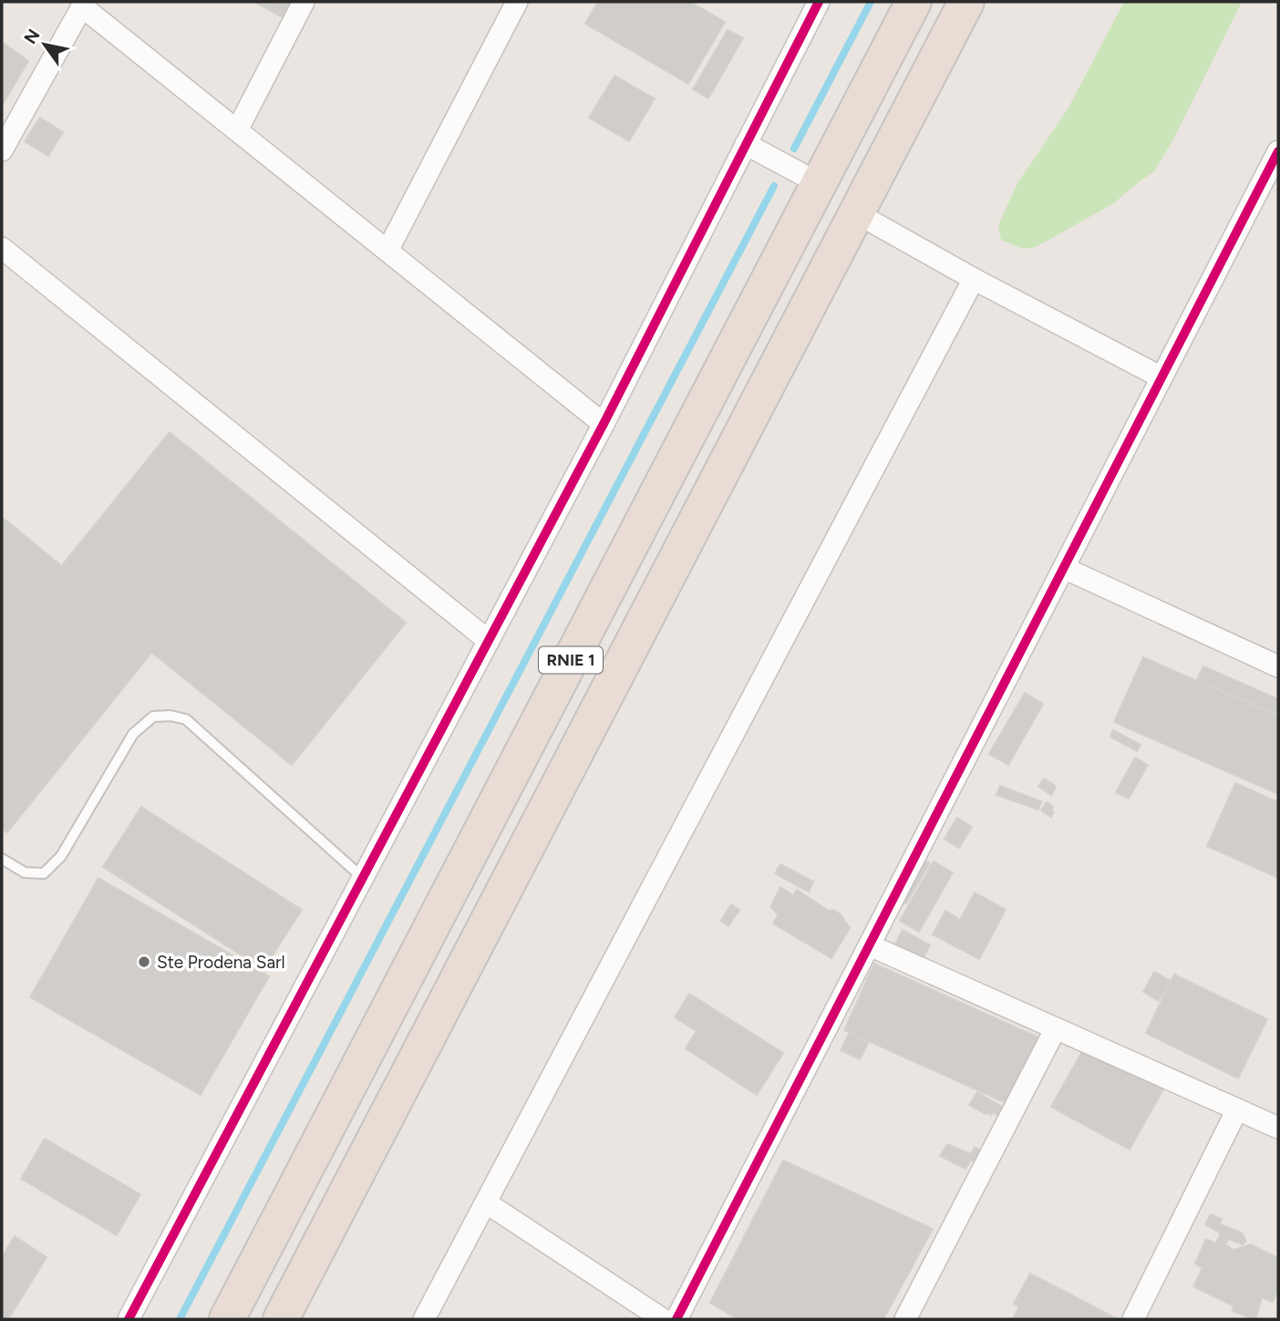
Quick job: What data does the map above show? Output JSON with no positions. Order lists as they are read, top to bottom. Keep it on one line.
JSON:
{"streets":{"highway":["RNIE 1"]},"places":["Ste Prodena Sarl"],"north":"top left"}
